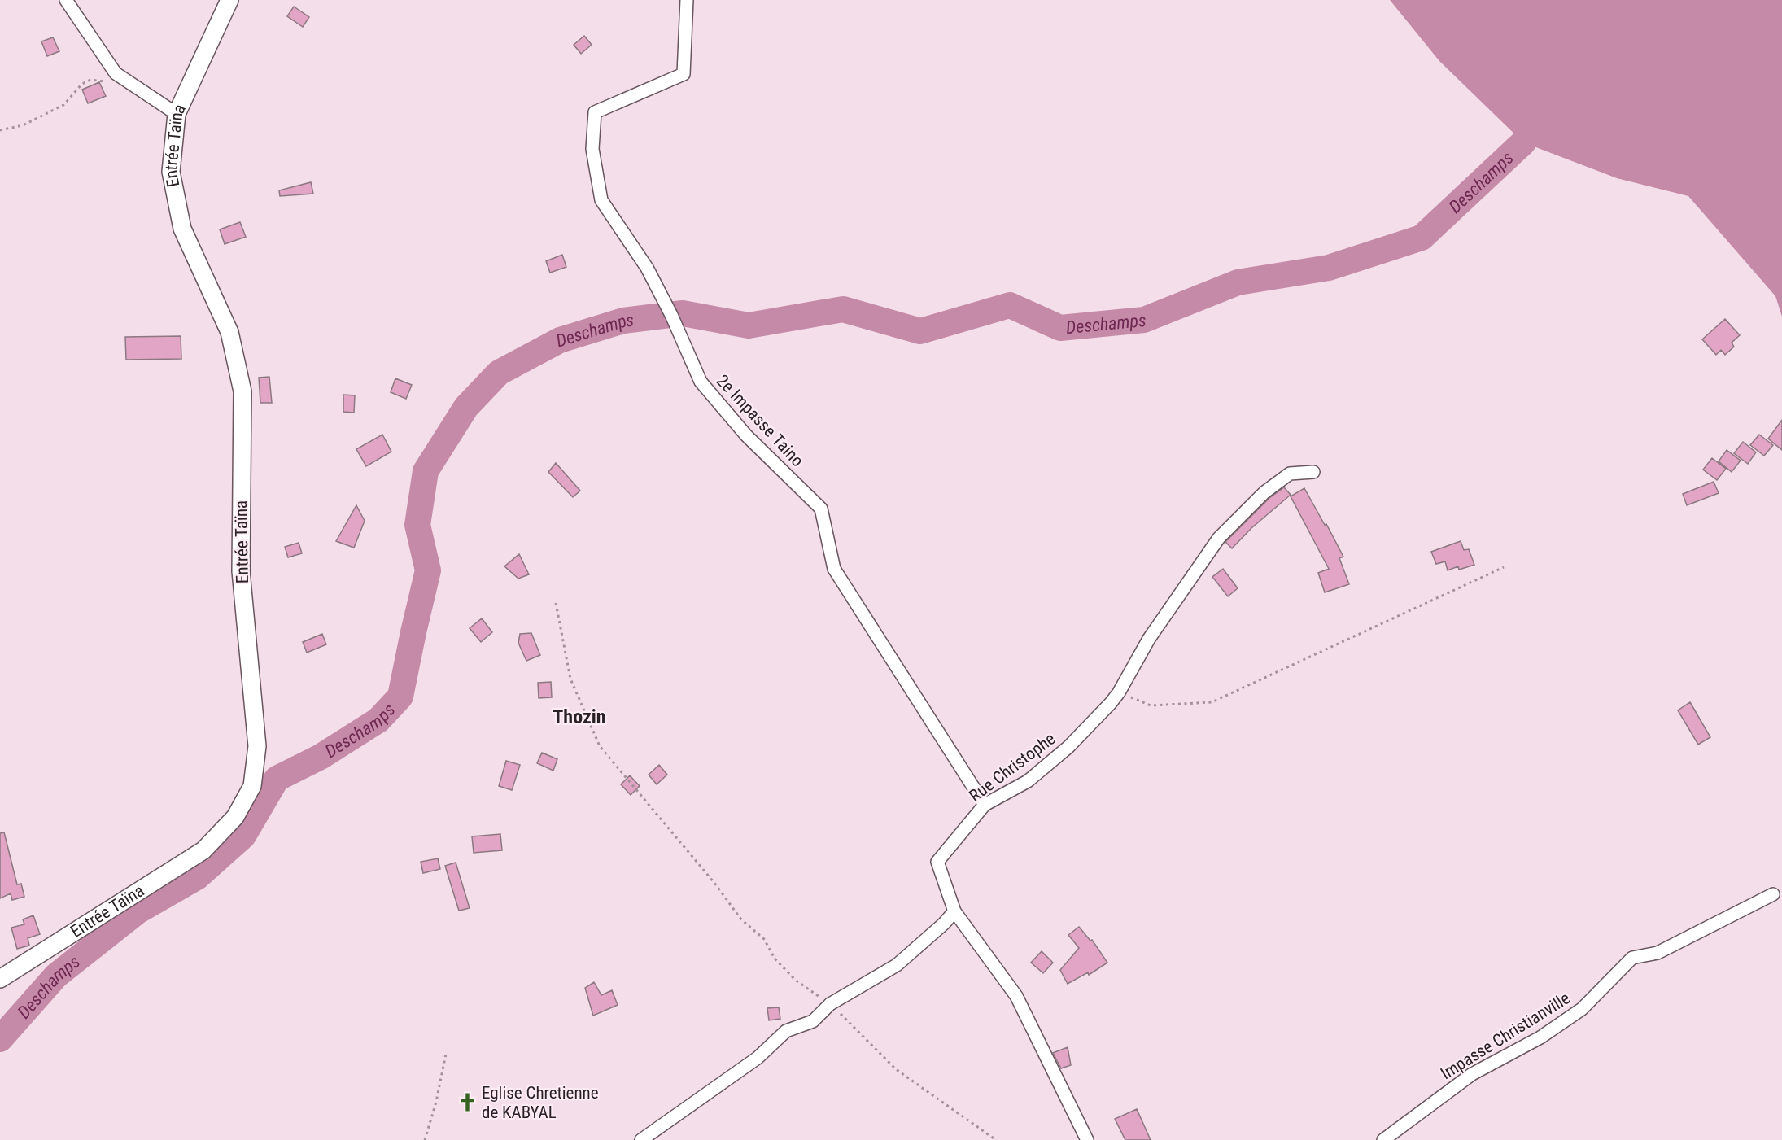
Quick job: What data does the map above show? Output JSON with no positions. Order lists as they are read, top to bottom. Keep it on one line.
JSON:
{"streets":{"street":["Entrée Taïna","2e Impasse Taino","Rue Christophe","Impasse Christianville"]},"crossings":[["2e Impasse Taino","Rue Christophe"]],"districts":["Thozin"],"water":["Deschamps"],"places":{"church":["Eglise Chretienne de KABYAL"]}}
